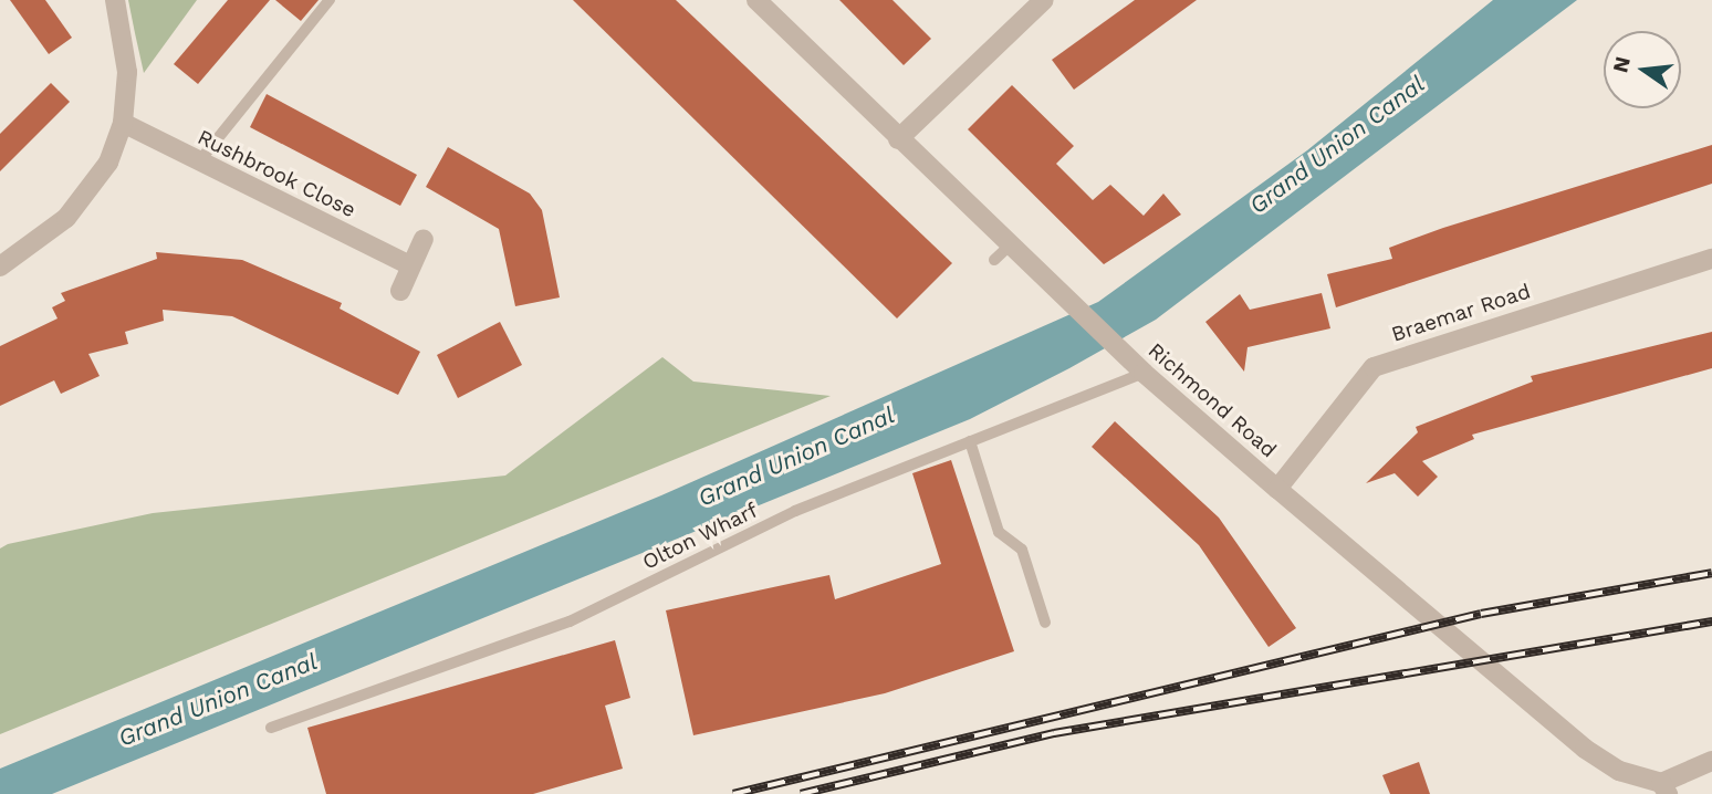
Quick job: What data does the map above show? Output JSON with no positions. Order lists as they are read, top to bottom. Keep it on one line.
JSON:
{"streets":{"street":["Rushbrook Close","Braemar Road","Richmond Road"],"lane":["Olton Wharf"]},"crossings":[["Braemar Road","Richmond Road"],["Richmond Road","Olton Wharf"]],"water":["Grand Union Canal"],"north":"left"}
